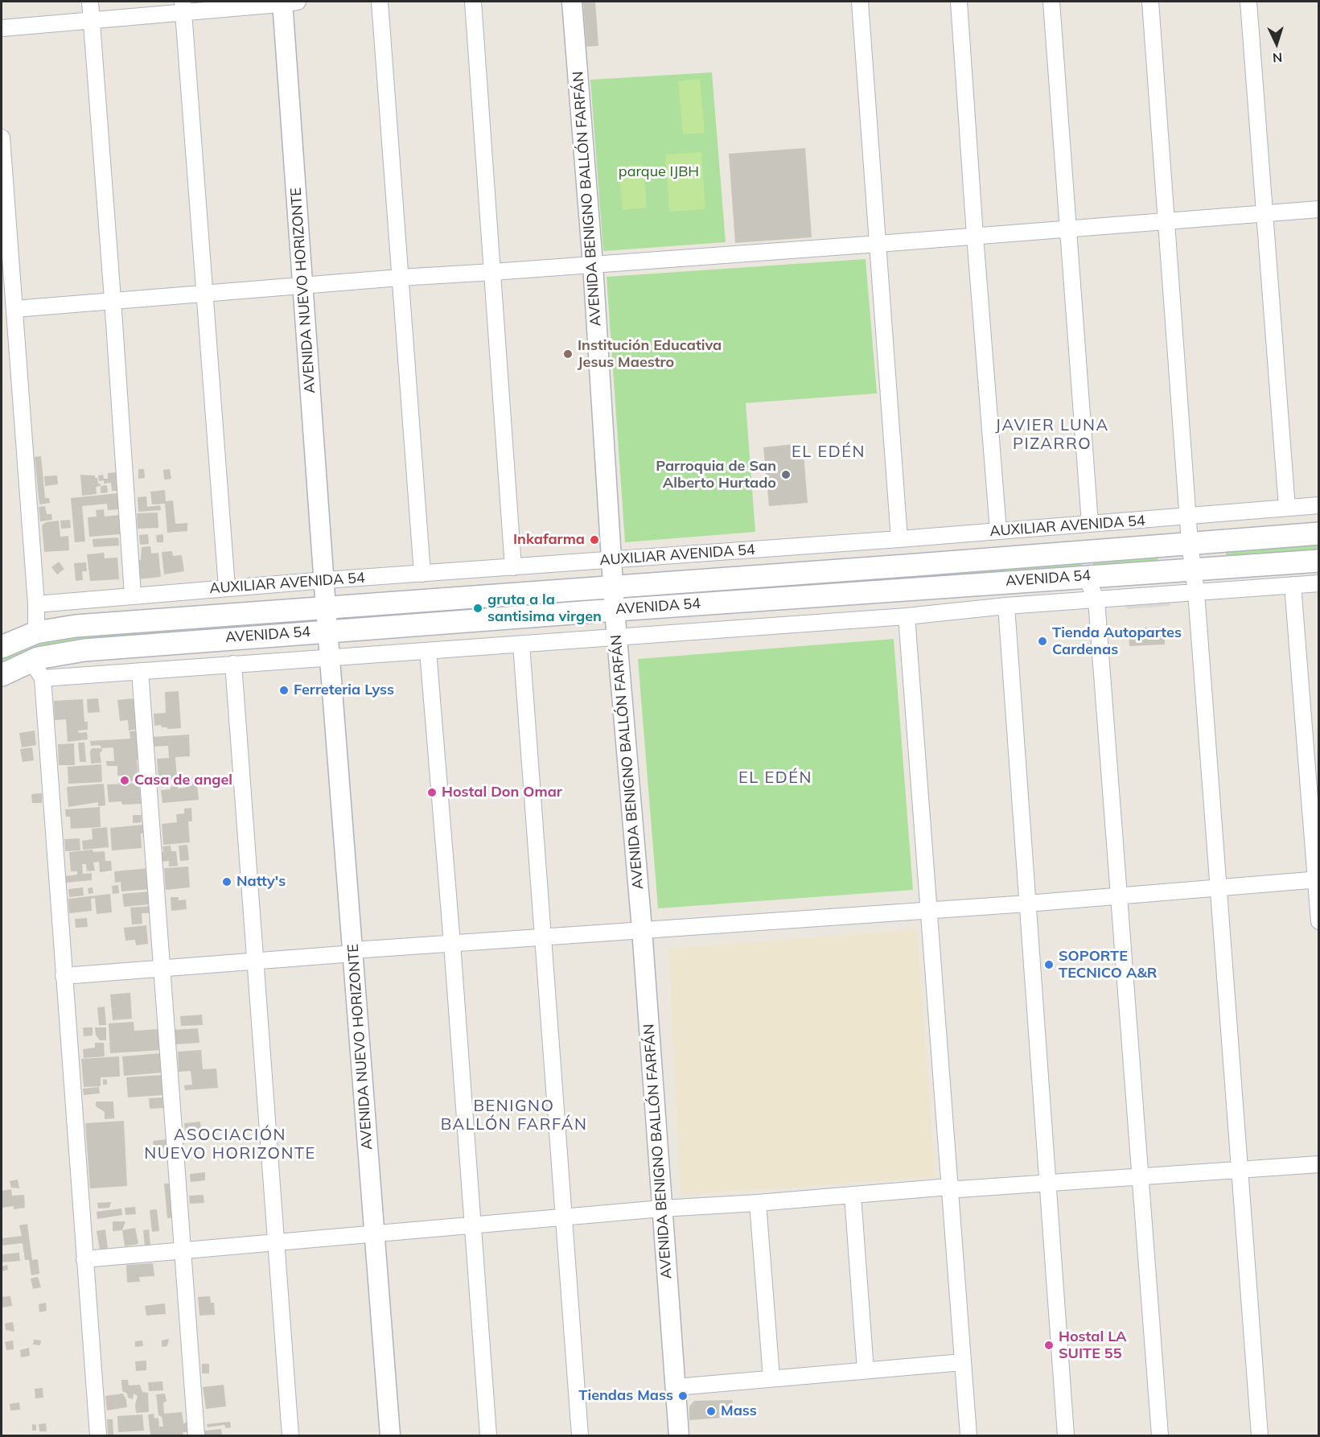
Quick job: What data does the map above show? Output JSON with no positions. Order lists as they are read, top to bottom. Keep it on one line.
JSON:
{"streets":{"main road":["AVENIDA 54"],"street":["AVENIDA BENIGNO BALLÓN FARFÁN","AVENIDA NUEVO HORIZONTE","AUXILIAR AVENIDA 54"]},"crossings":[["AVENIDA BENIGNO BALLÓN FARFÁN","AUXILIAR AVENIDA 54"],["AVENIDA BENIGNO BALLÓN FARFÁN","AVENIDA 54"],["AVENIDA NUEVO HORIZONTE","AUXILIAR AVENIDA 54"],["AVENIDA NUEVO HORIZONTE","AVENIDA 54"]],"districts":["JAVIER LUNA PIZARRO","EL EDÉN","EL EDÉN","BENIGNO BALLÓN FARFÁN","ASOCIACIÓN NUEVO HORIZONTE"],"parks":["parque IJBH"],"places":["Institución Educativa Jesus Maestro","Parroquia de San Alberto Hurtado","Inkafarma","gruta a la santisima virgen","Tienda Autopartes Cardenas","Ferreteria Lyss","Casa de angel","Hostal Don Omar","Natty's","SOPORTE TECNICO A&R","Hostal LA SUITE 55","Tiendas Mass","Mass"],"north":"bottom"}
